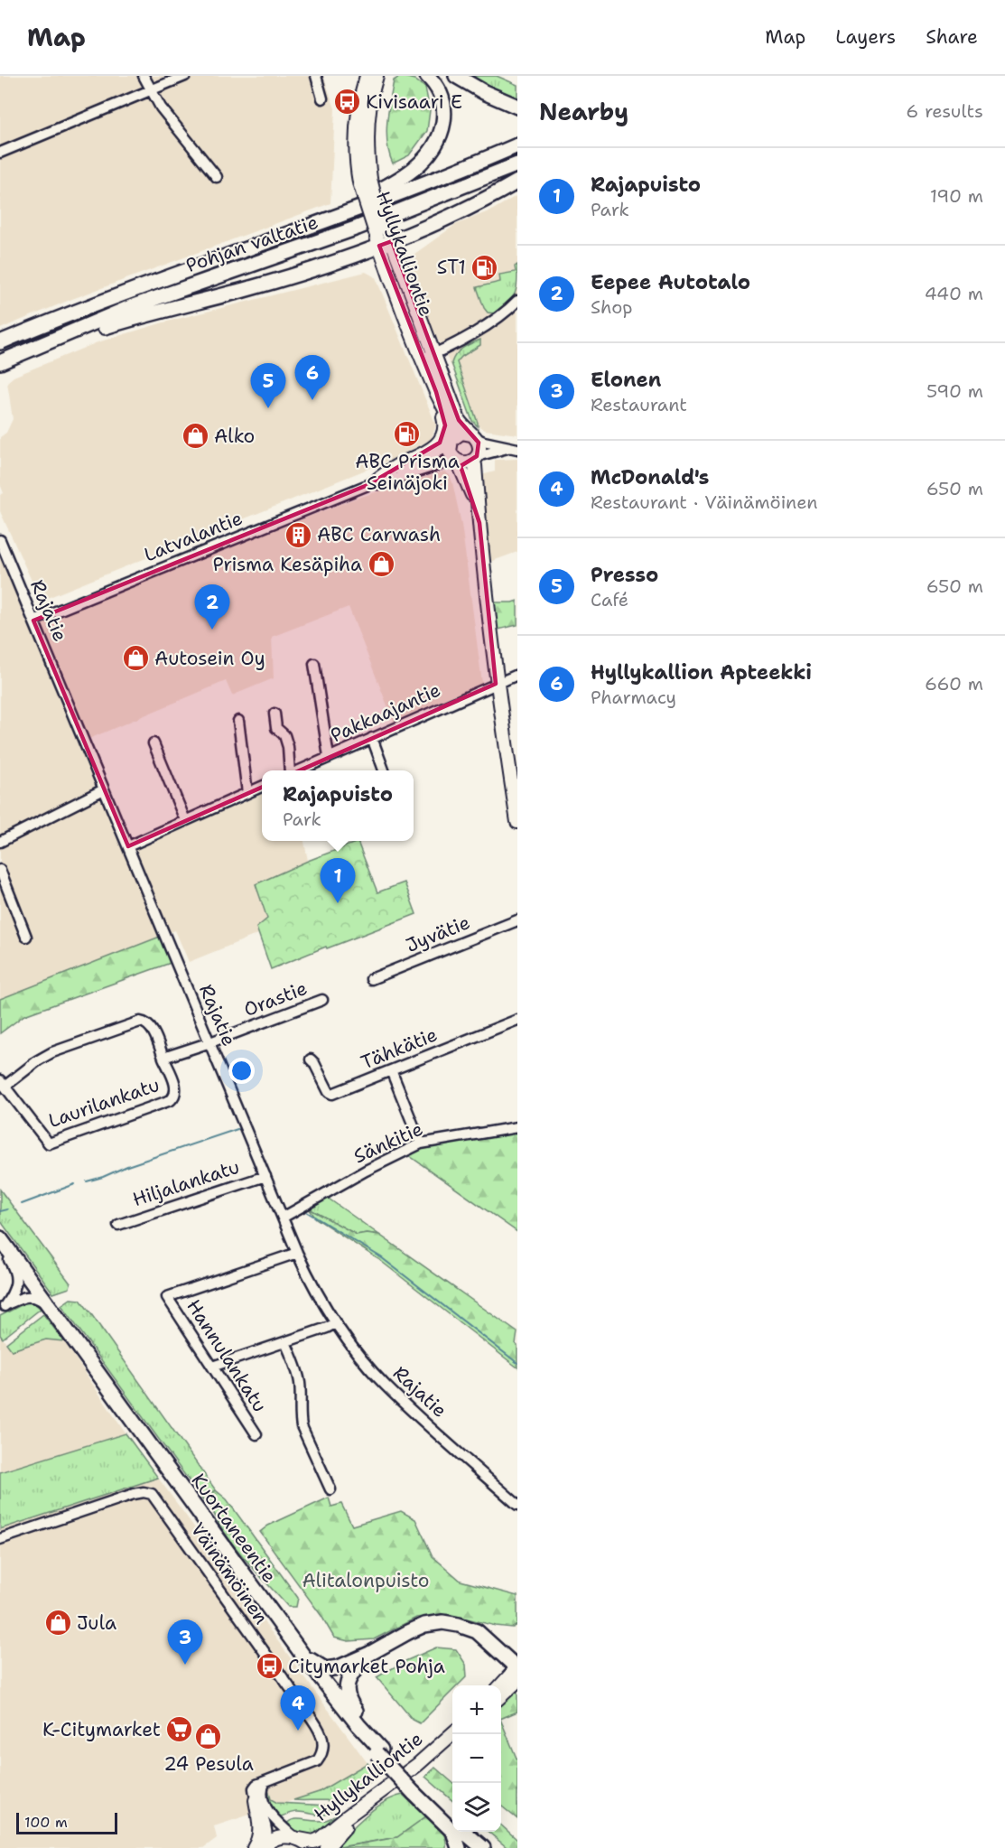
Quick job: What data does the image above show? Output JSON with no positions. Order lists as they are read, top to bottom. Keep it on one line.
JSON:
{"streets":{"highway":["Pohjan valtatie","Kuortaneentie"],"main road":["Hyllykalliontie"],"street":["Latvalantie","Rajatie","Pakkaajantie","Jyvätie","Orastie","Tähkätie","Laurilankatu","Sänkitie","Hiljalankatu","Hannulankatu","Väinämöinen"]},"crossings":[["Hyllykalliontie","Latvalantie"],["Latvalantie","Rajatie"],["Rajatie","Orastie"],["Rajatie","Sänkitie"],["Rajatie","Hiljalankatu"],["Rajatie","Hannulankatu"],["Orastie","Laurilankatu"]],"parks":["Alitalonpuisto"],"places":{"bus stop":["Kivisaari E","Citymarket Pohja"],"fuel station":["ST1","ABC Prisma Seinäjoki"],"shop":["Alko","Prisma Kesäpiha","Autosein Oy","Jula","24 Pesula"],"building":["ABC Carwash"],"supermarket":["K-Citymarket"]},"scale_bar":"100 m","page":{"header":"Map","nav":["Map","Layers","Share"],"heading":["Nearby","6 results"],"list":[{"mark":"1","name":"Rajapuisto","note":"Park","value":"190 m"},{"mark":"2","name":"Eepee Autotalo","note":"Shop","value":"440 m"},{"mark":"3","name":"Elonen","note":"Restaurant","value":"590 m"},{"mark":"4","name":"McDonald's","note":"Restaurant · Väinämöinen","value":"650 m"},{"mark":"5","name":"Presso","note":"Café","value":"650 m"},{"mark":"6","name":"Hyllykallion Apteekki","note":"Pharmacy","value":"660 m"}],"pins":["6","5","2","1","3","4"],"popup":["Rajapuisto","Park"],"map_buttons":["+","−"],"scale":"100 m"}}
